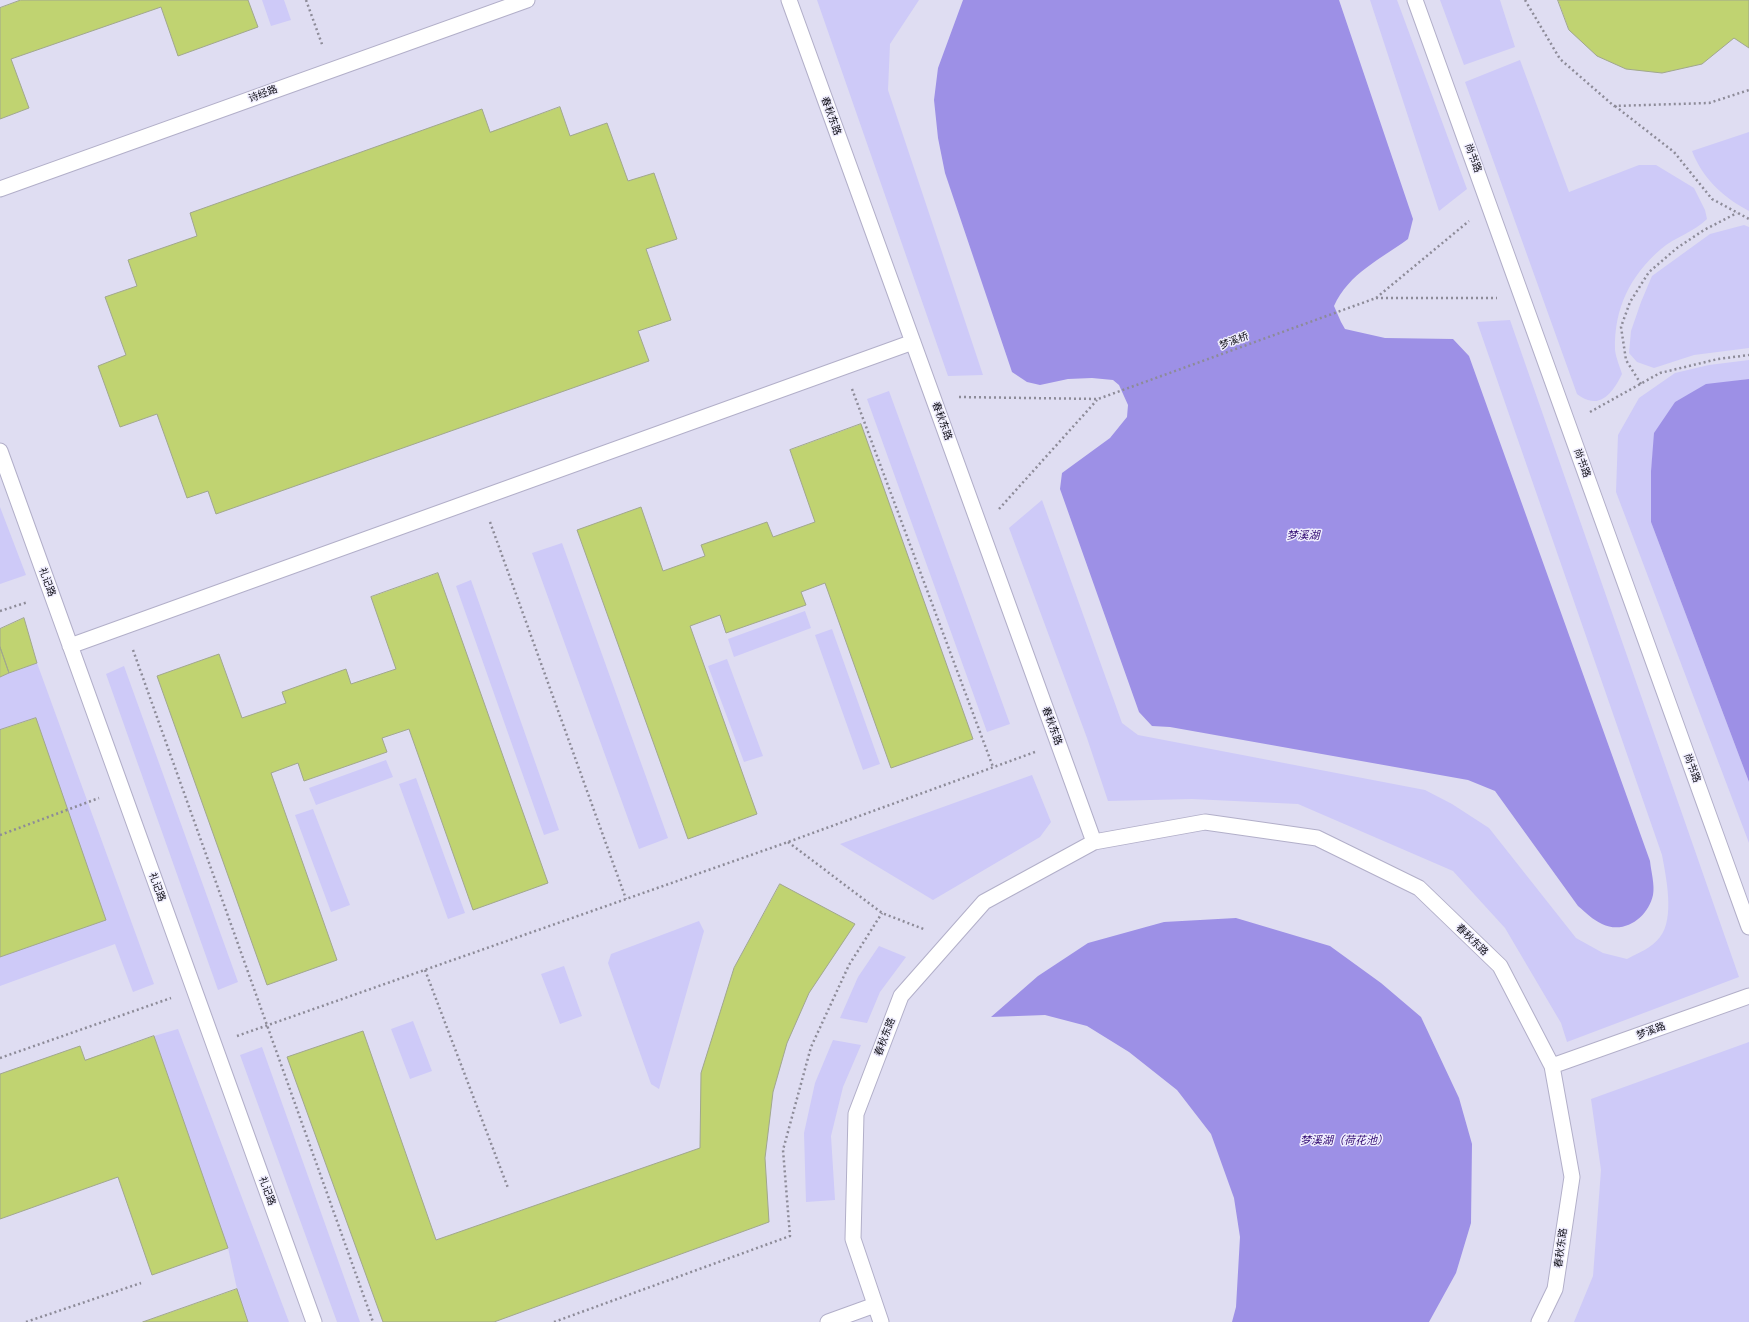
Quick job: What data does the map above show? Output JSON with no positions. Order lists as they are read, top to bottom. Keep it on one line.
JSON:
{"streets":{"lane":["诗经路","春秋东路","尚书路","礼记路","梦溪路"],"path":["梦溪桥"]},"crossings":[["春秋东路","梦溪路"]],"water":["梦溪湖","梦溪湖（荷花池）"]}
